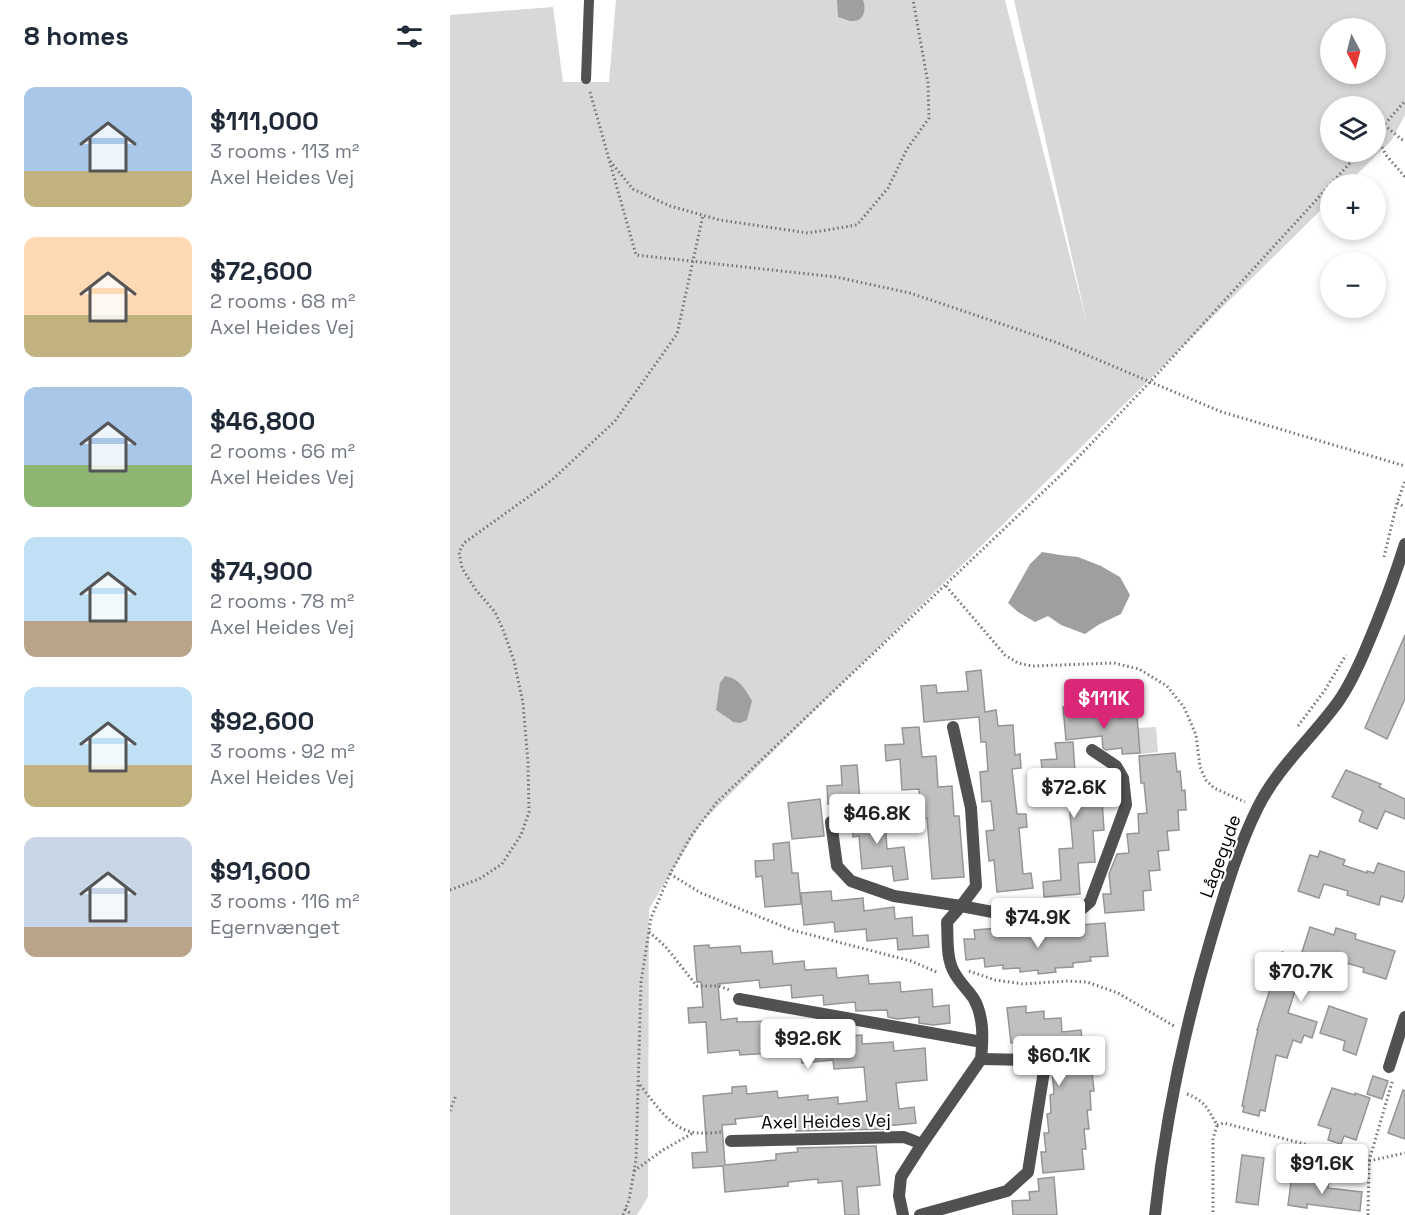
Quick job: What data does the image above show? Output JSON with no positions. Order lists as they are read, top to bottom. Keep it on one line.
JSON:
{"streets":{"street":["Lågegyde","Axel Heides Vej"]},"north":"bottom","page":{"heading":"8 homes","map_buttons":["+","−"],"list":[{"name":"$111,000","note":"3 rooms · 113 m² · Axel Heides Vej"},{"name":"$72,600","note":"2 rooms · 68 m² · Axel Heides Vej"},{"name":"$46,800","note":"2 rooms · 66 m² · Axel Heides Vej"},{"name":"$74,900","note":"2 rooms · 78 m² · Axel Heides Vej"},{"name":"$92,600","note":"3 rooms · 92 m² · Axel Heides Vej"},{"name":"$91,600","note":"3 rooms · 116 m² · Egernvænget"}],"price":["$111K","$72.6K","$46.8K","$74.9K","$70.7K","$92.6K","$60.1K","$91.6K"]}}
